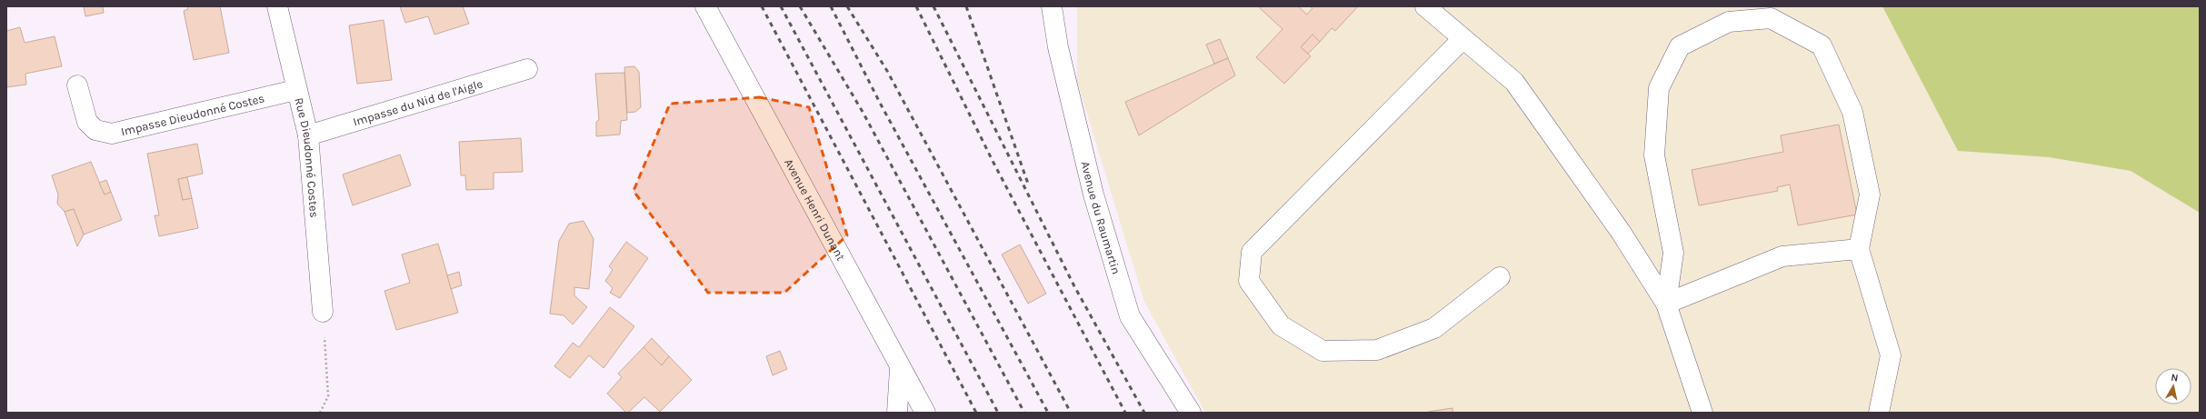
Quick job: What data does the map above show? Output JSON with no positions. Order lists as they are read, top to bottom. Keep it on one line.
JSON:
{"streets":{"street":["Impasse du Nid de l'Aigle","Impasse Dieudonné Costes","Rue Dieudonné Costes","Avenue Henri Dunant","Avenue du Raumartin"]},"crossings":[["Impasse du Nid de l'Aigle","Rue Dieudonné Costes"],["Impasse Dieudonné Costes","Rue Dieudonné Costes"]],"north":"top"}
